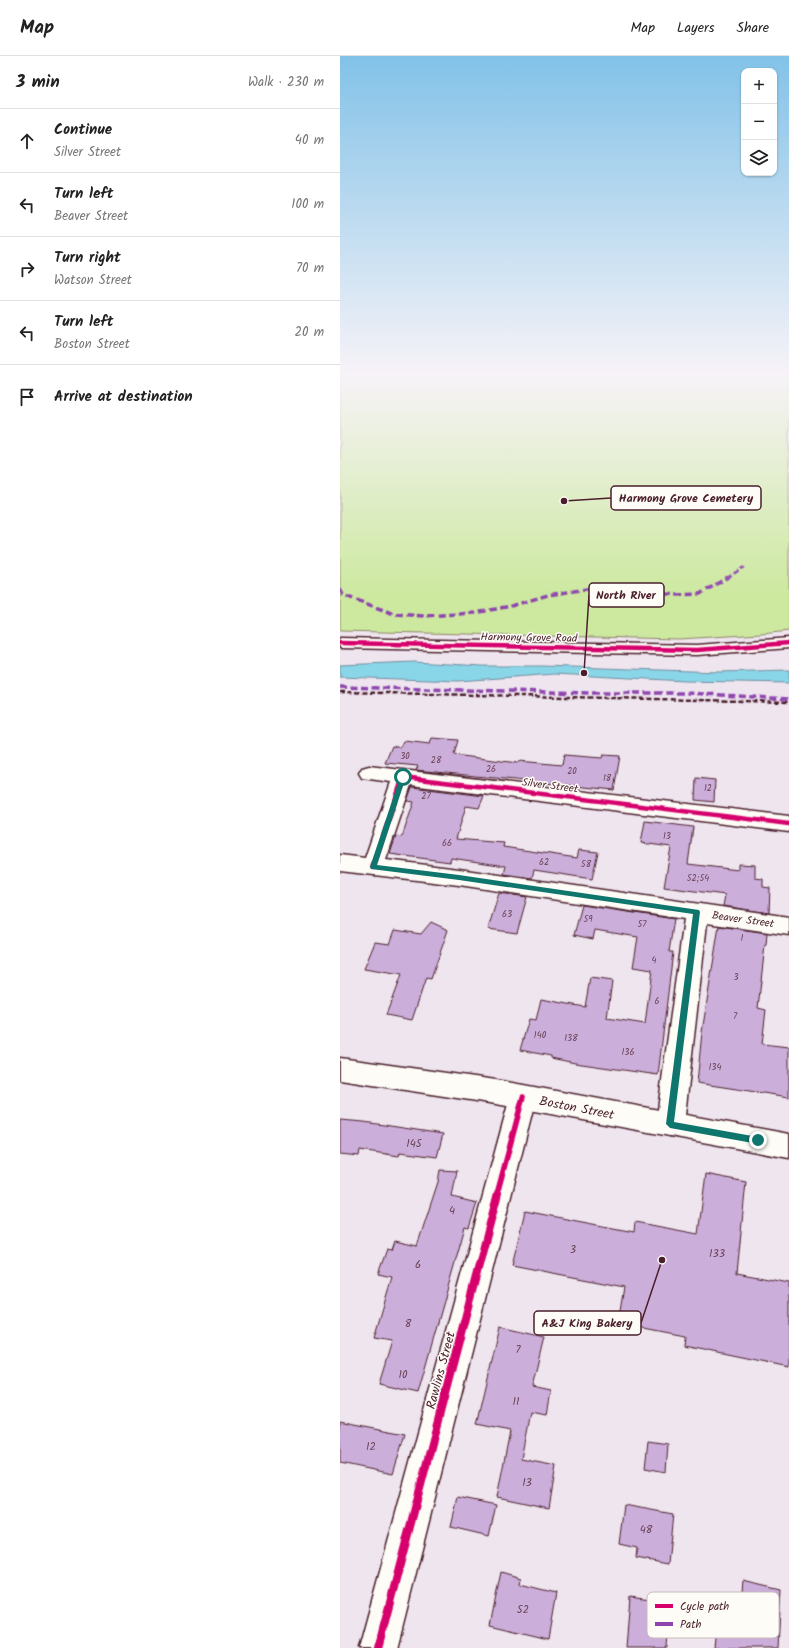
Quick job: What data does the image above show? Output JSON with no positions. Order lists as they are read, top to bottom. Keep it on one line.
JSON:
{"streets":{"street":["Harmony Grove Road","Silver Street","Beaver Street","Boston Street","Rawlins Street"]},"crossings":[["Boston Street","Rawlins Street"]],"places":["Harmony Grove Cemetery","North River","A&J King Bakery"],"house_numbers":["30","28","26","20","18","12","27","13","66","62","58","52;54","63","59","57","1","4","3","6","7","140","138","136","134","145","4","3","133","6","8","7","10","11","12","13","48","52"],"legend":["Cycle path","Path"],"page":{"header":"Map","nav":["Map","Layers","Share"],"heading":["3 min","Walk · 230 m"],"map_buttons":["+","−"],"list":[["Continue","Silver Street","40 m"],["Turn left","Beaver Street","100 m"],["Turn right","Watson Street","70 m"],["Turn left","Boston Street","20 m"],"Arrive at destination"]}}
